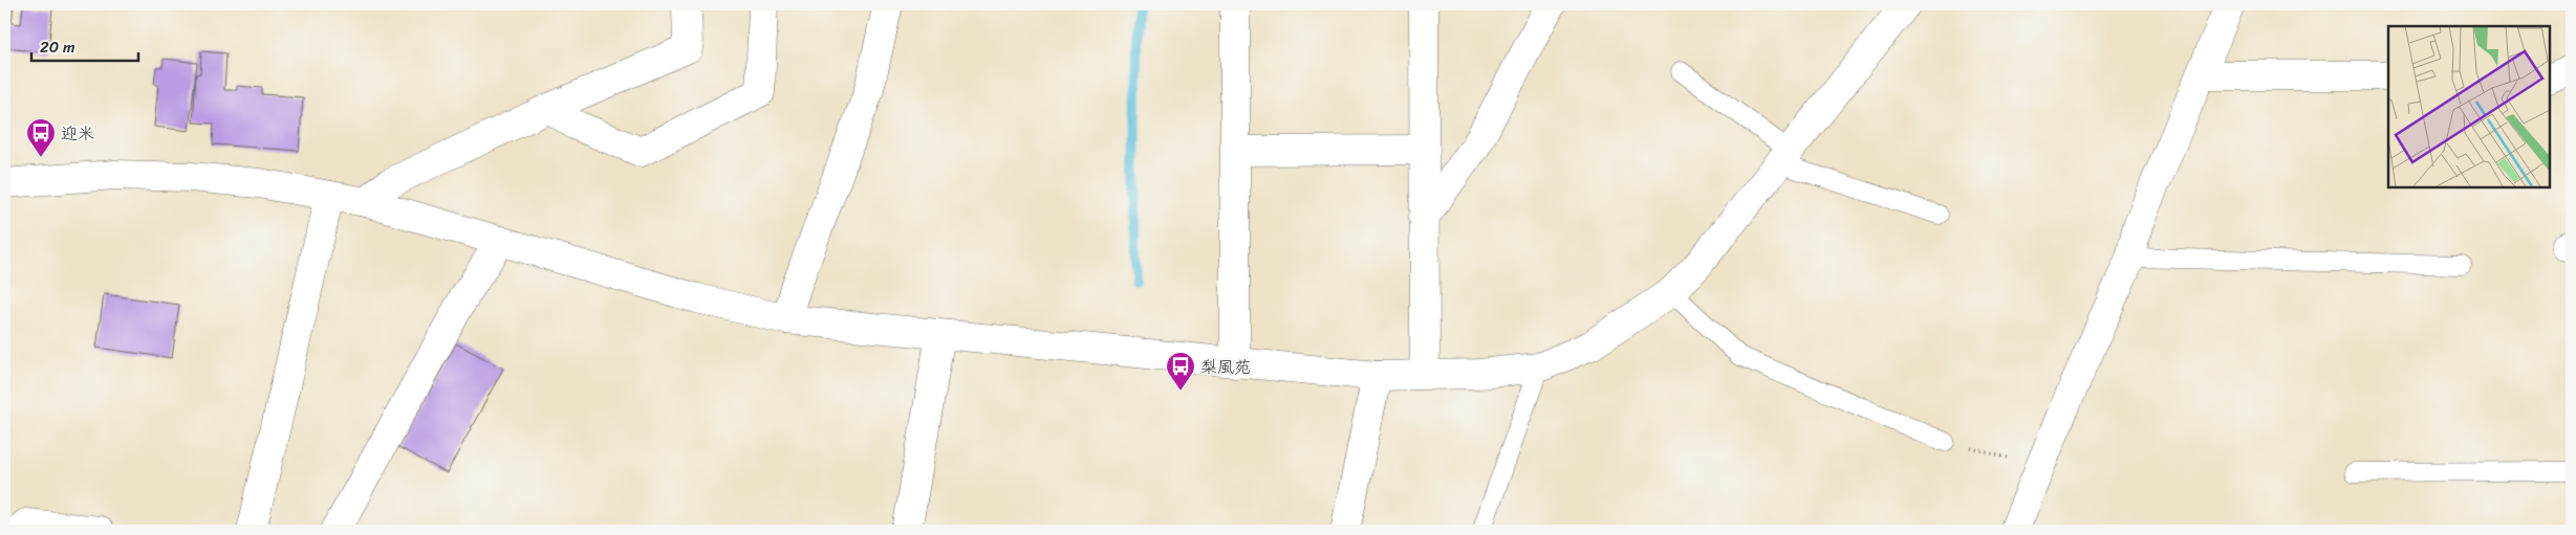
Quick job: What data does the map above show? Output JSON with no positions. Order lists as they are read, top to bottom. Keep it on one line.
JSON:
{"places":{"bus stop":["迎米","梨風苑"]},"scale_bar":"20 m"}
